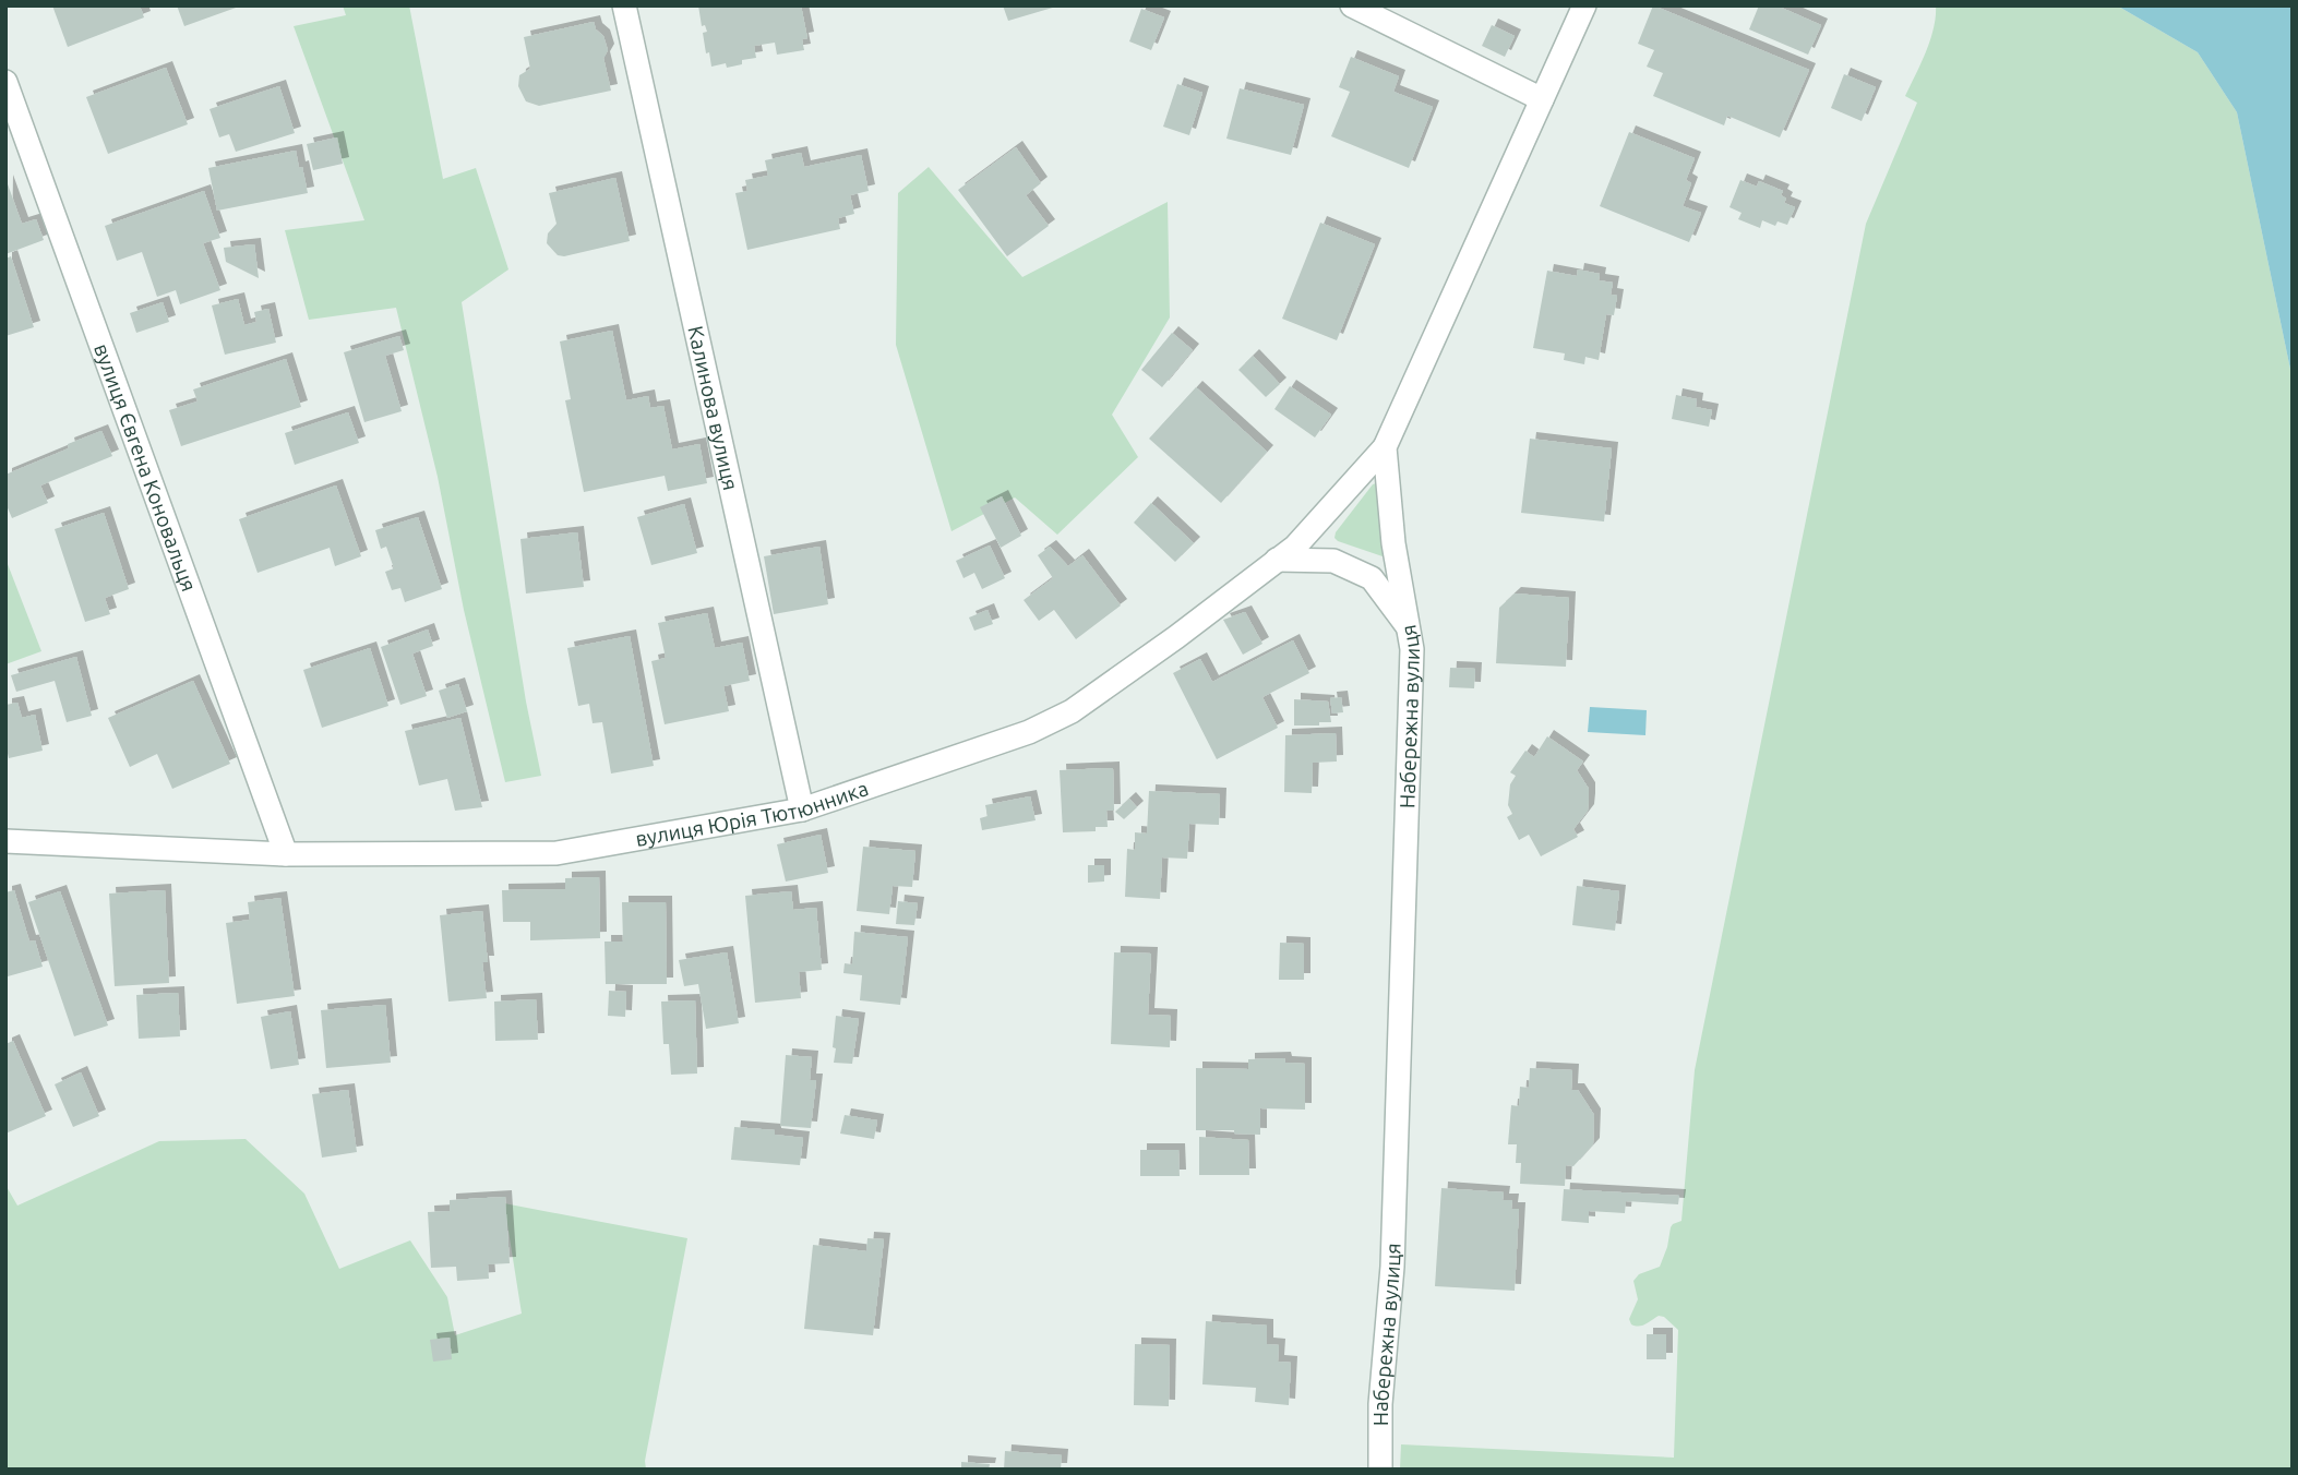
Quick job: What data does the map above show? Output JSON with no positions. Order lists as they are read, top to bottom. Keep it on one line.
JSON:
{"streets":{"street":["Калинова вулиця","вулиця Євгена Коновальця","Набережна вулиця","вулиця Юрія Тютюнника"]},"crossings":[["Калинова вулиця","вулиця Юрія Тютюнника"],["вулиця Євгена Коновальця","вулиця Юрія Тютюнника"],["Набережна вулиця","вулиця Юрія Тютюнника"]]}
